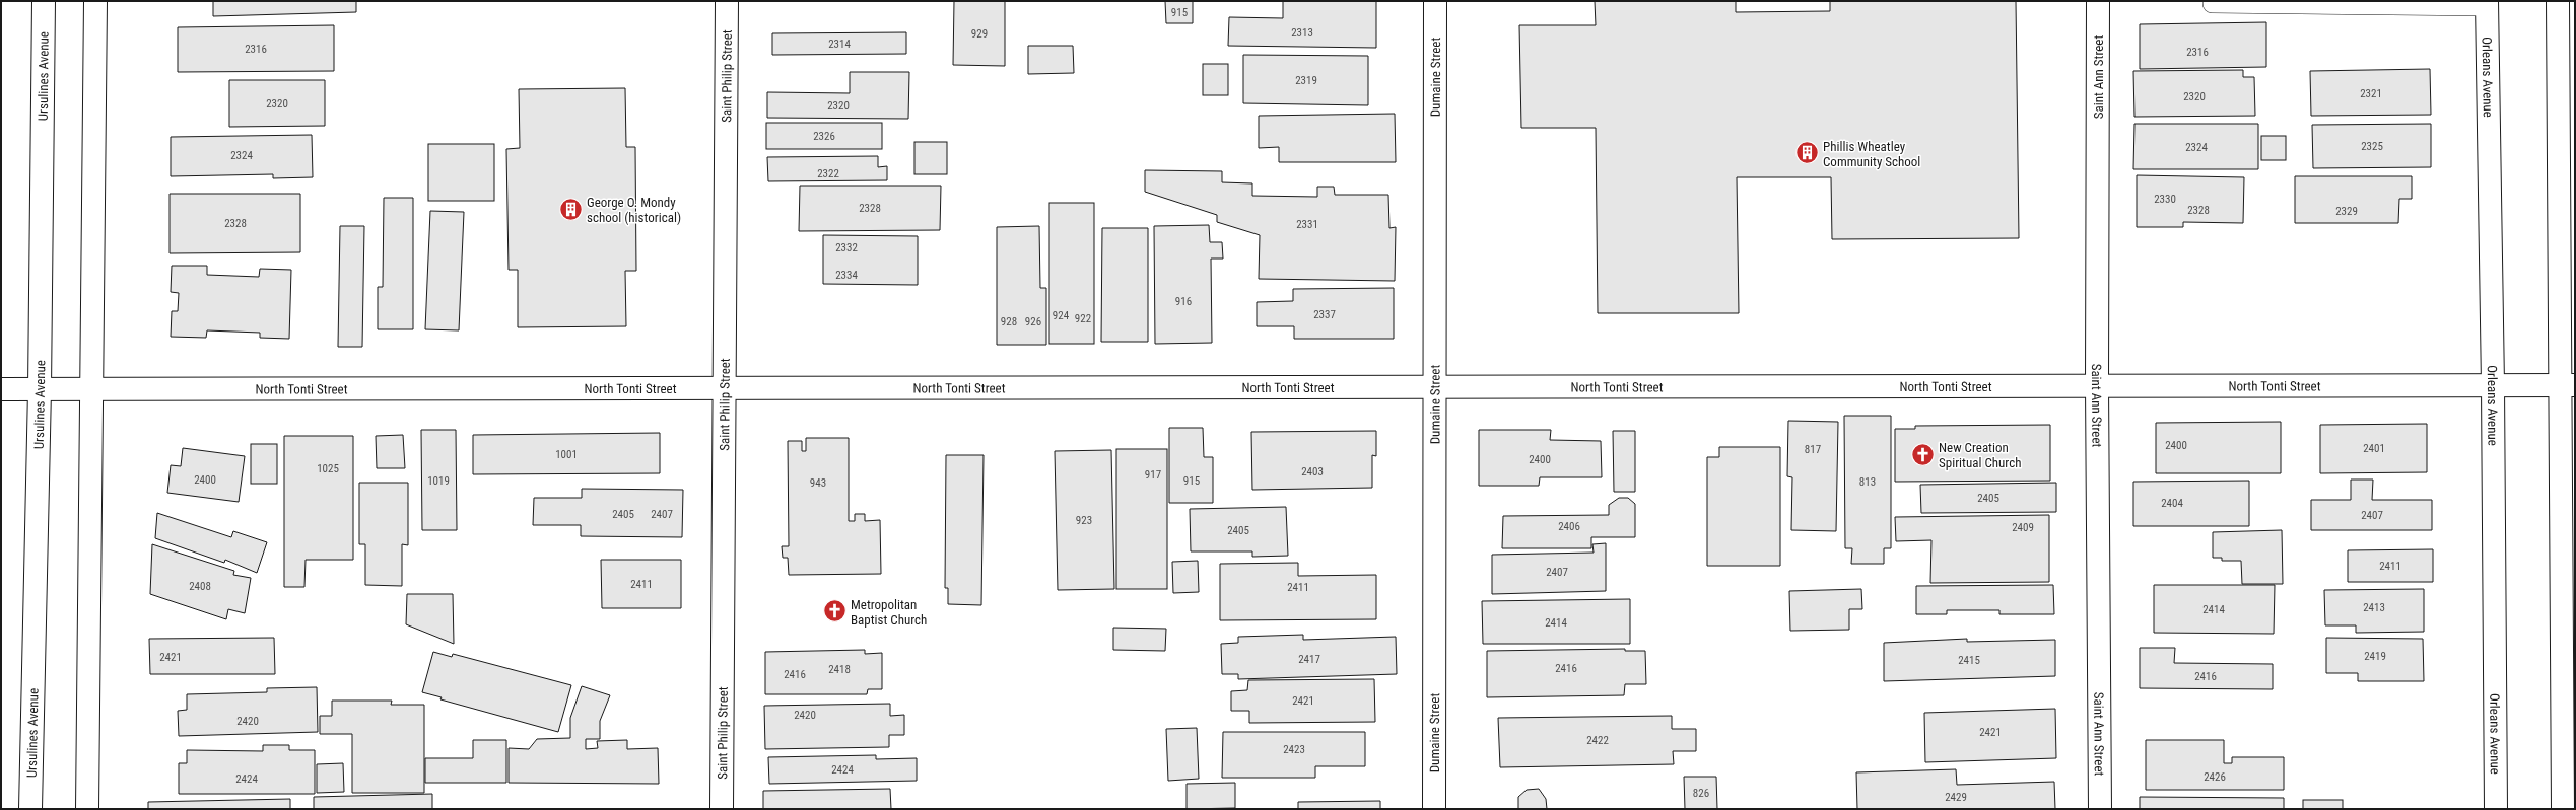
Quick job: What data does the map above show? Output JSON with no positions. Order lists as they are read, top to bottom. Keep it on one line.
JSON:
{"streets":{"street":["Ursulines Avenue","Saint Philip Street","Dumaine Street","Saint Ann Street","Orleans Avenue","North Tonti Street"]},"crossings":[["Ursulines Avenue","North Tonti Street"],["Saint Philip Street","North Tonti Street"],["Dumaine Street","North Tonti Street"],["Saint Ann Street","North Tonti Street"],["Orleans Avenue","North Tonti Street"]],"places":{"building":["Phillis Wheatley Community School","George O. Mondy school (historical)"],"church":["New Creation Spiritual Church","Metropolitan Baptist Church"]},"house_numbers":["915","2313","929","2314","2316","2316","2319","2321","2320","2320","2320","2326","2325","2324","2324","2322","2330","2328","2328","2329","2328","2331","2332","2334","916","2337","924","922","928","926","2400","2401","817","1001","2400","1025","2403","917","2400","1019","915","813","943","2405","2404","2405","2407","2407","923","2406","2409","2405","2411","2407","2411","2408","2411","2413","2414","2414","2419","2421","2417","2415","2416","2418","2416","2416","2421","2420","2420","2421","2422","2423","2424","2426","2424","826","2429"]}
